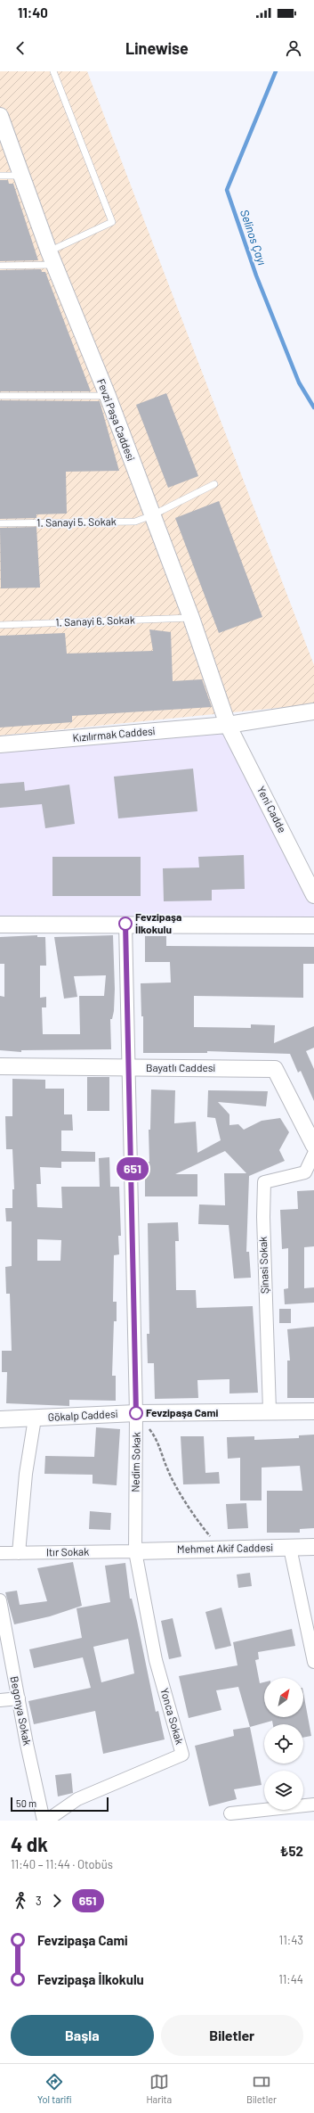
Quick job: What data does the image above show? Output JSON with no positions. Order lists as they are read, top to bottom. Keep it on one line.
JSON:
{"streets":{"street":["Fevzi Paşa Caddesi","Kızılırmak Caddesi","Yeni Cadde","Bayatlı Caddesi","Şinasi Sokak","Gökalp Caddesi","Nedim Sokak","Mehmet Akif Caddesi","Itır Sokak","Begonya Sokak","Yonca Sokak"],"lane":["1. Sanayi 5. Sokak","1. Sanayi 6. Sokak"]},"crossings":[["Fevzi Paşa Caddesi","1. Sanayi 5. Sokak"],["Fevzi Paşa Caddesi","1. Sanayi 6. Sokak"],["Fevzi Paşa Caddesi","Kızılırmak Caddesi"],["Fevzi Paşa Caddesi","Yeni Cadde"],["Kızılırmak Caddesi","Yeni Cadde"],["Bayatlı Caddesi","Nedim Sokak"],["Şinasi Sokak","Gökalp Caddesi"],["Gökalp Caddesi","Nedim Sokak"],["Nedim Sokak","Mehmet Akif Caddesi"],["Nedim Sokak","Itır Sokak"],["Nedim Sokak","Yonca Sokak"],["Mehmet Akif Caddesi","Itır Sokak"],["Mehmet Akif Caddesi","Yonca Sokak"],["Itır Sokak","Yonca Sokak"]],"water":["Selinos Çayı"],"places":["Fevzipaşa İlkokulu","Fevzipaşa Cami"],"lines":["bus line 651"],"scale_bar":"50 m","north":"top right","page":{"status":"11:40","header":"Linewise","on_map":"651","scale":"50 m","heading":["4 dk","11:40 – 11:44 · Otobüs","₺52"],"legs":["3","651"],"list":[{"name":"Fevzipaşa Cami","value":"11:43"},{"name":"Fevzipaşa İlkokulu","value":"11:44"}],"buttons":["Başla","Biletler"],"tabs":["Yol tarifi","Harita","Biletler"]}}
